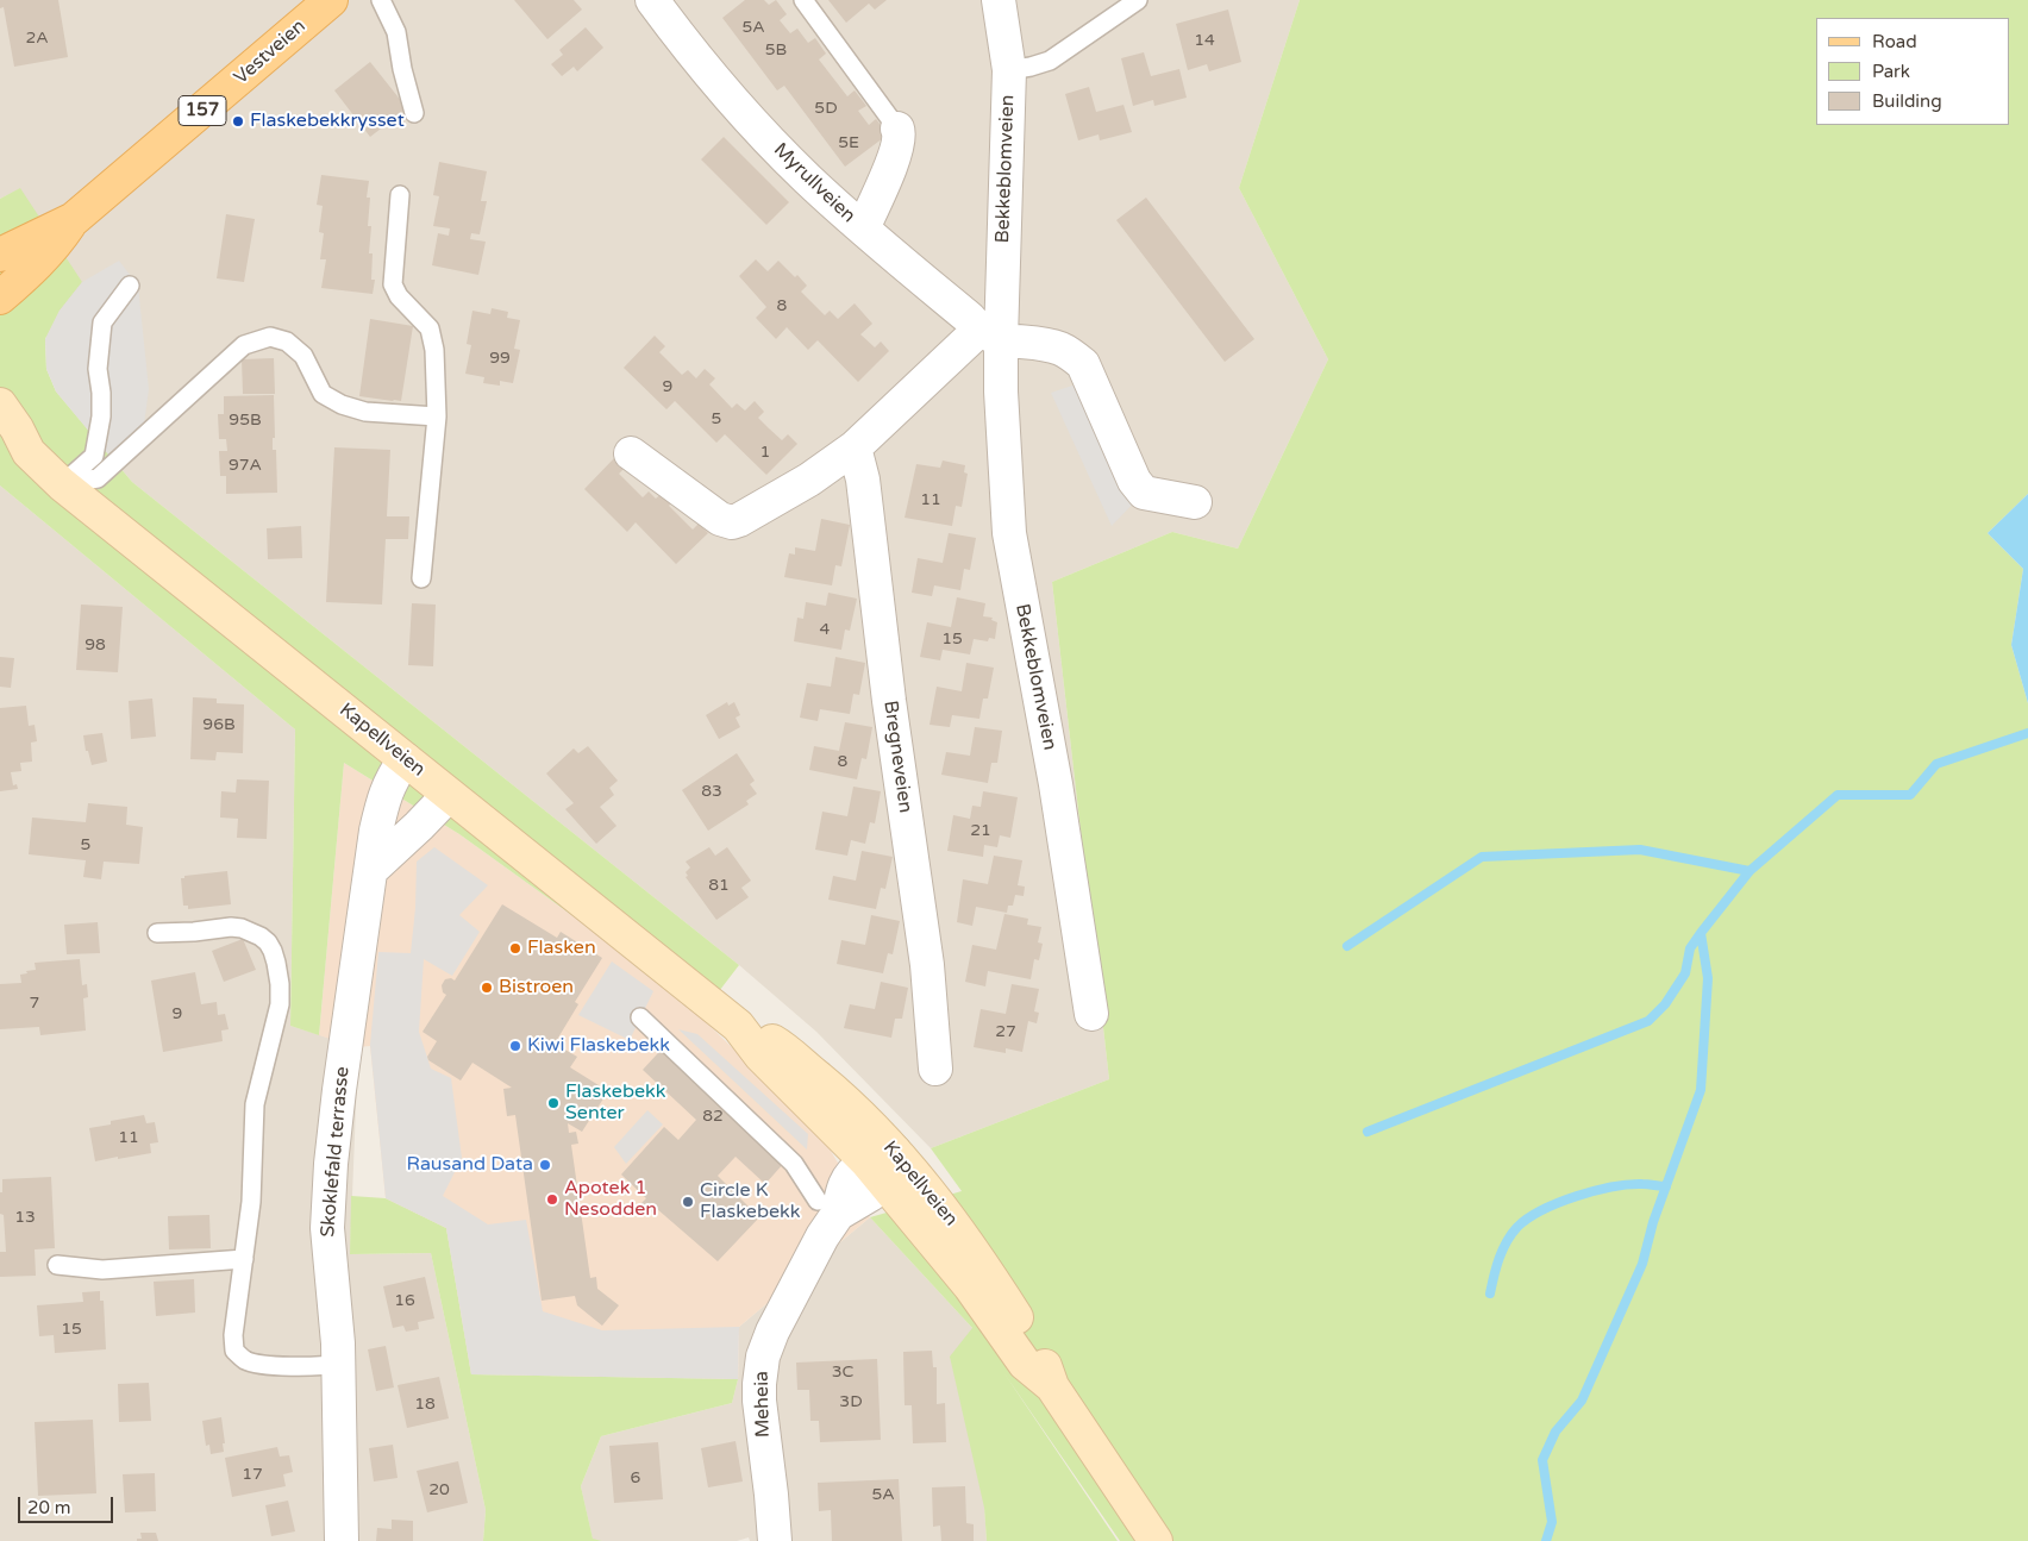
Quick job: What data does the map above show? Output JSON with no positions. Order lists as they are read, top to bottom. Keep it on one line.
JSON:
{"streets":{"main road":["Vestveien","157","Kapellveien"],"street":["Bekkeblomveien","Myrullveien","Bregneveien","Skoklefald terrasse","Meheia"]},"crossings":[["Bekkeblomveien","Myrullveien"],["Kapellveien","Skoklefald terrasse"],["Kapellveien","Meheia"]],"places":["Flaskebekkrysset","Flasken","Bistroen","Kiwi Flaskebekk","Flaskebekk Senter","Rausand Data","Apotek 1 Nesodden","Circle K Flaskebekk"],"house_numbers":["5A","2A","14","5B","5D","5E","8","99","9","5","95B","1","97A","11","4","15","98","96B","8","83","21","5","81","7","9","27","82","11","13","16","15","3C","3D","18","17","6","20","5A"],"legend":["Road","Park","Building"],"scale_bar":"20 m"}
